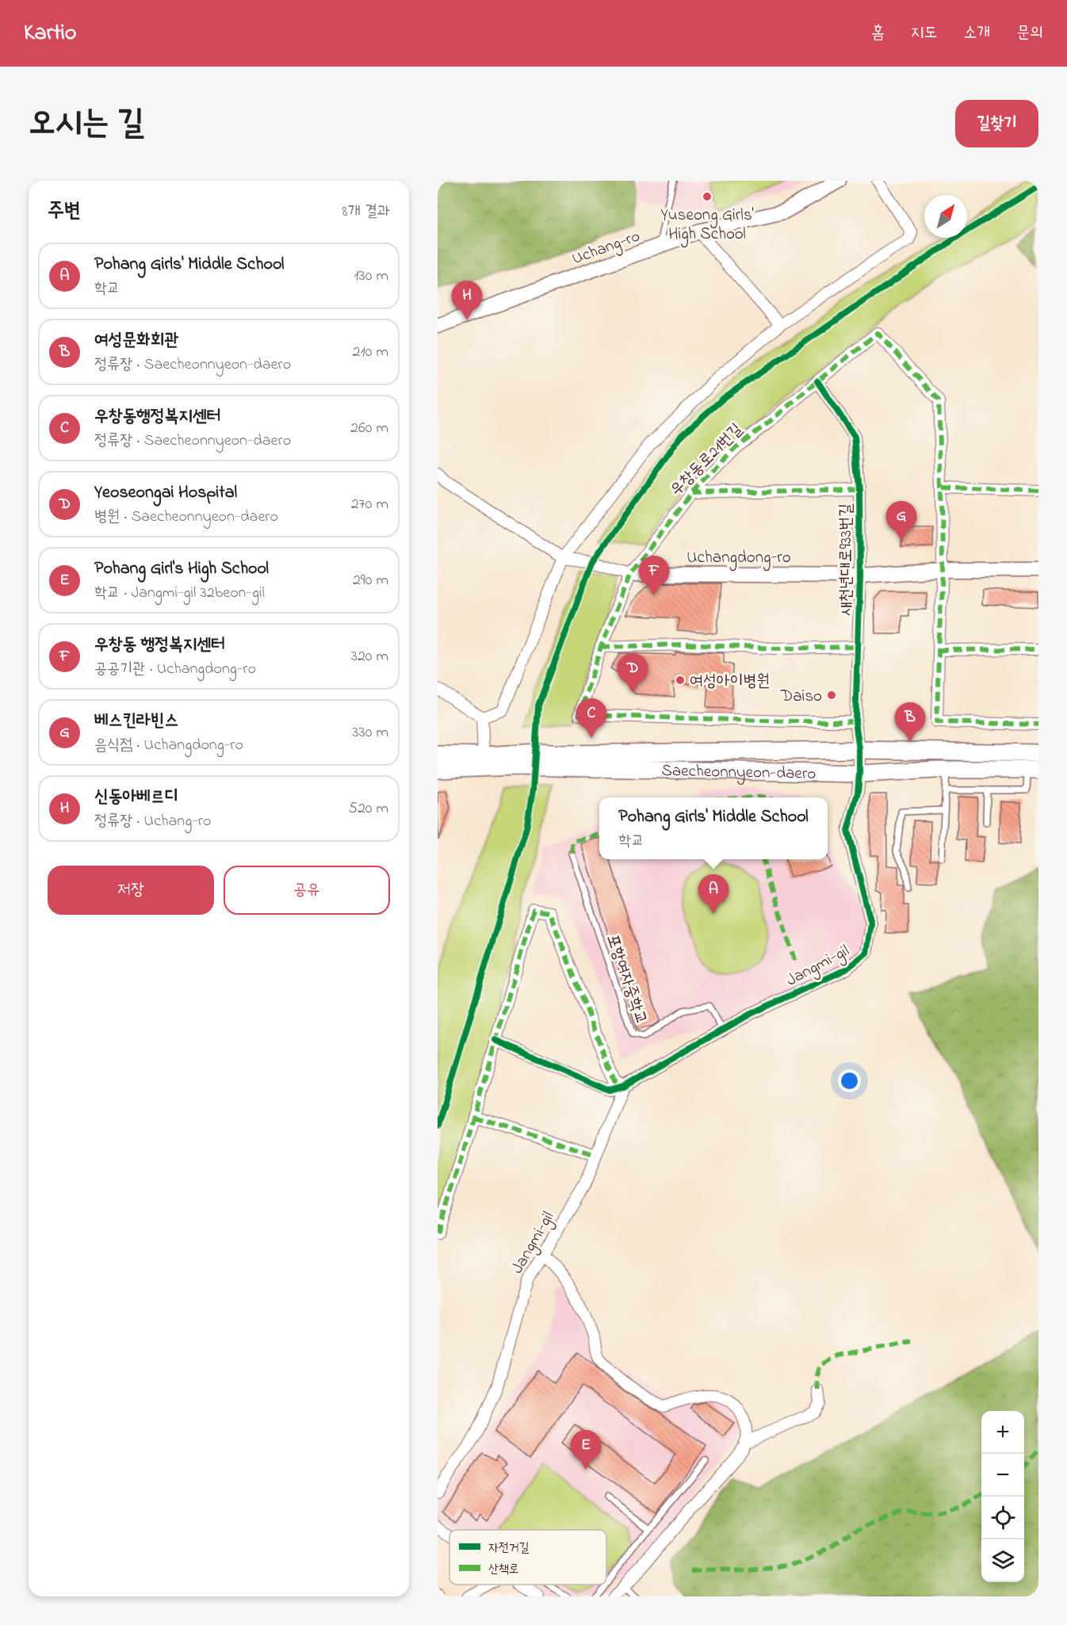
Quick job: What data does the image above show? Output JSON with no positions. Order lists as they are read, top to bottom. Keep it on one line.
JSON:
{"streets":{"main road":["Uchang-ro","Uchangdong-ro","Saecheonnyeon-daero"],"street":["우창동로21번길","새천년대로933번길","Jangmi-gil"],"lane":["포항여자중학교"]},"crossings":[["우창동로21번길","Uchangdong-ro"],["우창동로21번길","새천년대로933번길"],["Uchangdong-ro","새천년대로933번길"],["새천년대로933번길","Saecheonnyeon-daero"],["새천년대로933번길","Jangmi-gil"],["Saecheonnyeon-daero","Jangmi-gil"],["Jangmi-gil","포항여자중학교"]],"places":["Yuseong Girls' High School","여성아이병원","Daiso"],"legend":["자전거길","산책로"],"north":"top right","page":{"header":"Kartio","nav":["홈","지도","소개","문의"],"title":"오시는 길","buttons":["길찾기",["저장","공유"]],"heading":["주변","8개 결과"],"list":[{"mark":"A","name":"Pohang Girls' Middle School","note":"학교","value":"130 m"},{"mark":"B","name":"여성문화회관","note":"정류장 · Saecheonnyeon-daero","value":"210 m"},{"mark":"C","name":"우창동행정복지센터","note":"정류장 · Saecheonnyeon-daero","value":"260 m"},{"mark":"D","name":"Yeoseongai Hospital","note":"병원 · Saecheonnyeon-daero","value":"270 m"},{"mark":"E","name":"Pohang Girl's High School","note":"학교 · Jangmi-gil 32beon-gil","value":"290 m"},{"mark":"F","name":"우창동 행정복지센터","note":"공공기관 · Uchangdong-ro","value":"320 m"},{"mark":"G","name":"베스킨라빈스","note":"음식점 · Uchangdong-ro","value":"330 m"},{"mark":"H","name":"신동아베르디","note":"정류장 · Uchang-ro","value":"520 m"}],"pins":["H","G","F","D","C","B","A","E"],"popup":["Pohang Girls' Middle School","학교"],"map_buttons":["+","−"]}}
